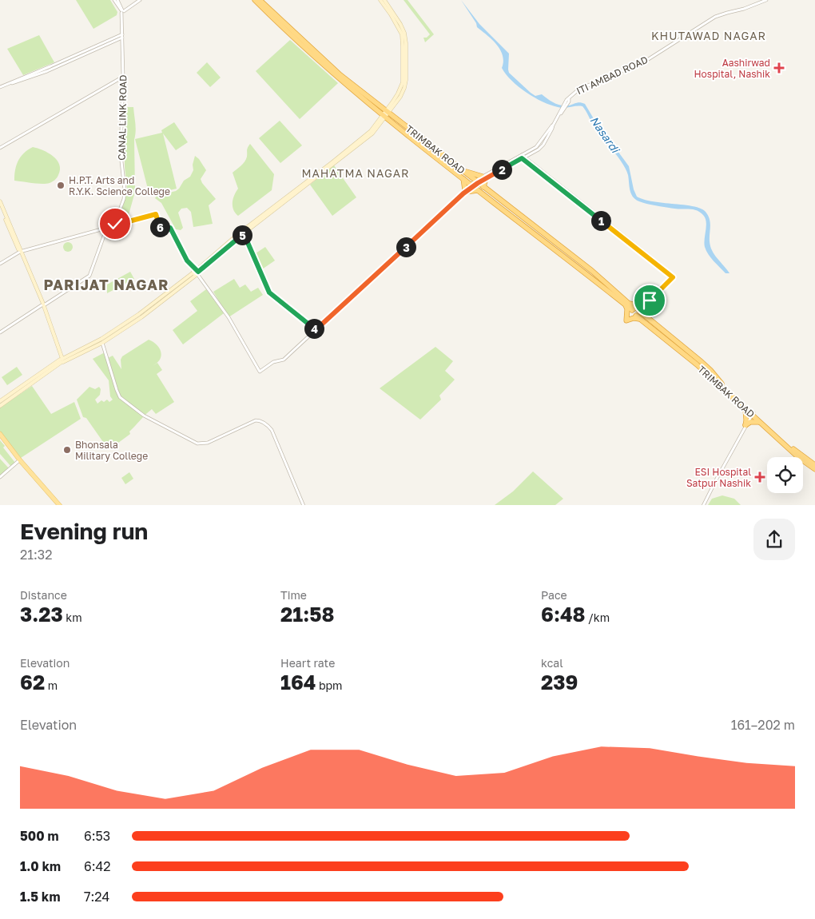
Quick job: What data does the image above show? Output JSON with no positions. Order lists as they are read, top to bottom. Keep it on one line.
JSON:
{"streets":{"highway":["TRIMBAK ROAD"],"street":["ITI AMBAD ROAD","CANAL LINK ROAD"]},"districts":["KHUTAWAD NAGAR","MAHATMA NAGAR","PARIJAT NAGAR"],"water":["Nasardi"],"places":{"health":["Aashirwad Hospital, Nashik","ESI Hospital Satpur Nashik"],"other":["H.P.T. Arts and R.Y.K. Science College","Bhonsala Military College"]},"page":{"pins":["2","1","6","5","3","4"],"heading":["Evening run","21:32"],"stats":[["Distance","3.23 km"],["Time","21:58"],["Pace","6:48 /km"],["Elevation","62 m"],["Heart rate","164 bpm"],["kcal","239"]],"chart":["Elevation","161–202 m"],"list":[{"name":"500 m","note":"6:53"},{"name":"1.0 km","note":"6:42"},{"name":"1.5 km","note":"7:24"}]}}
